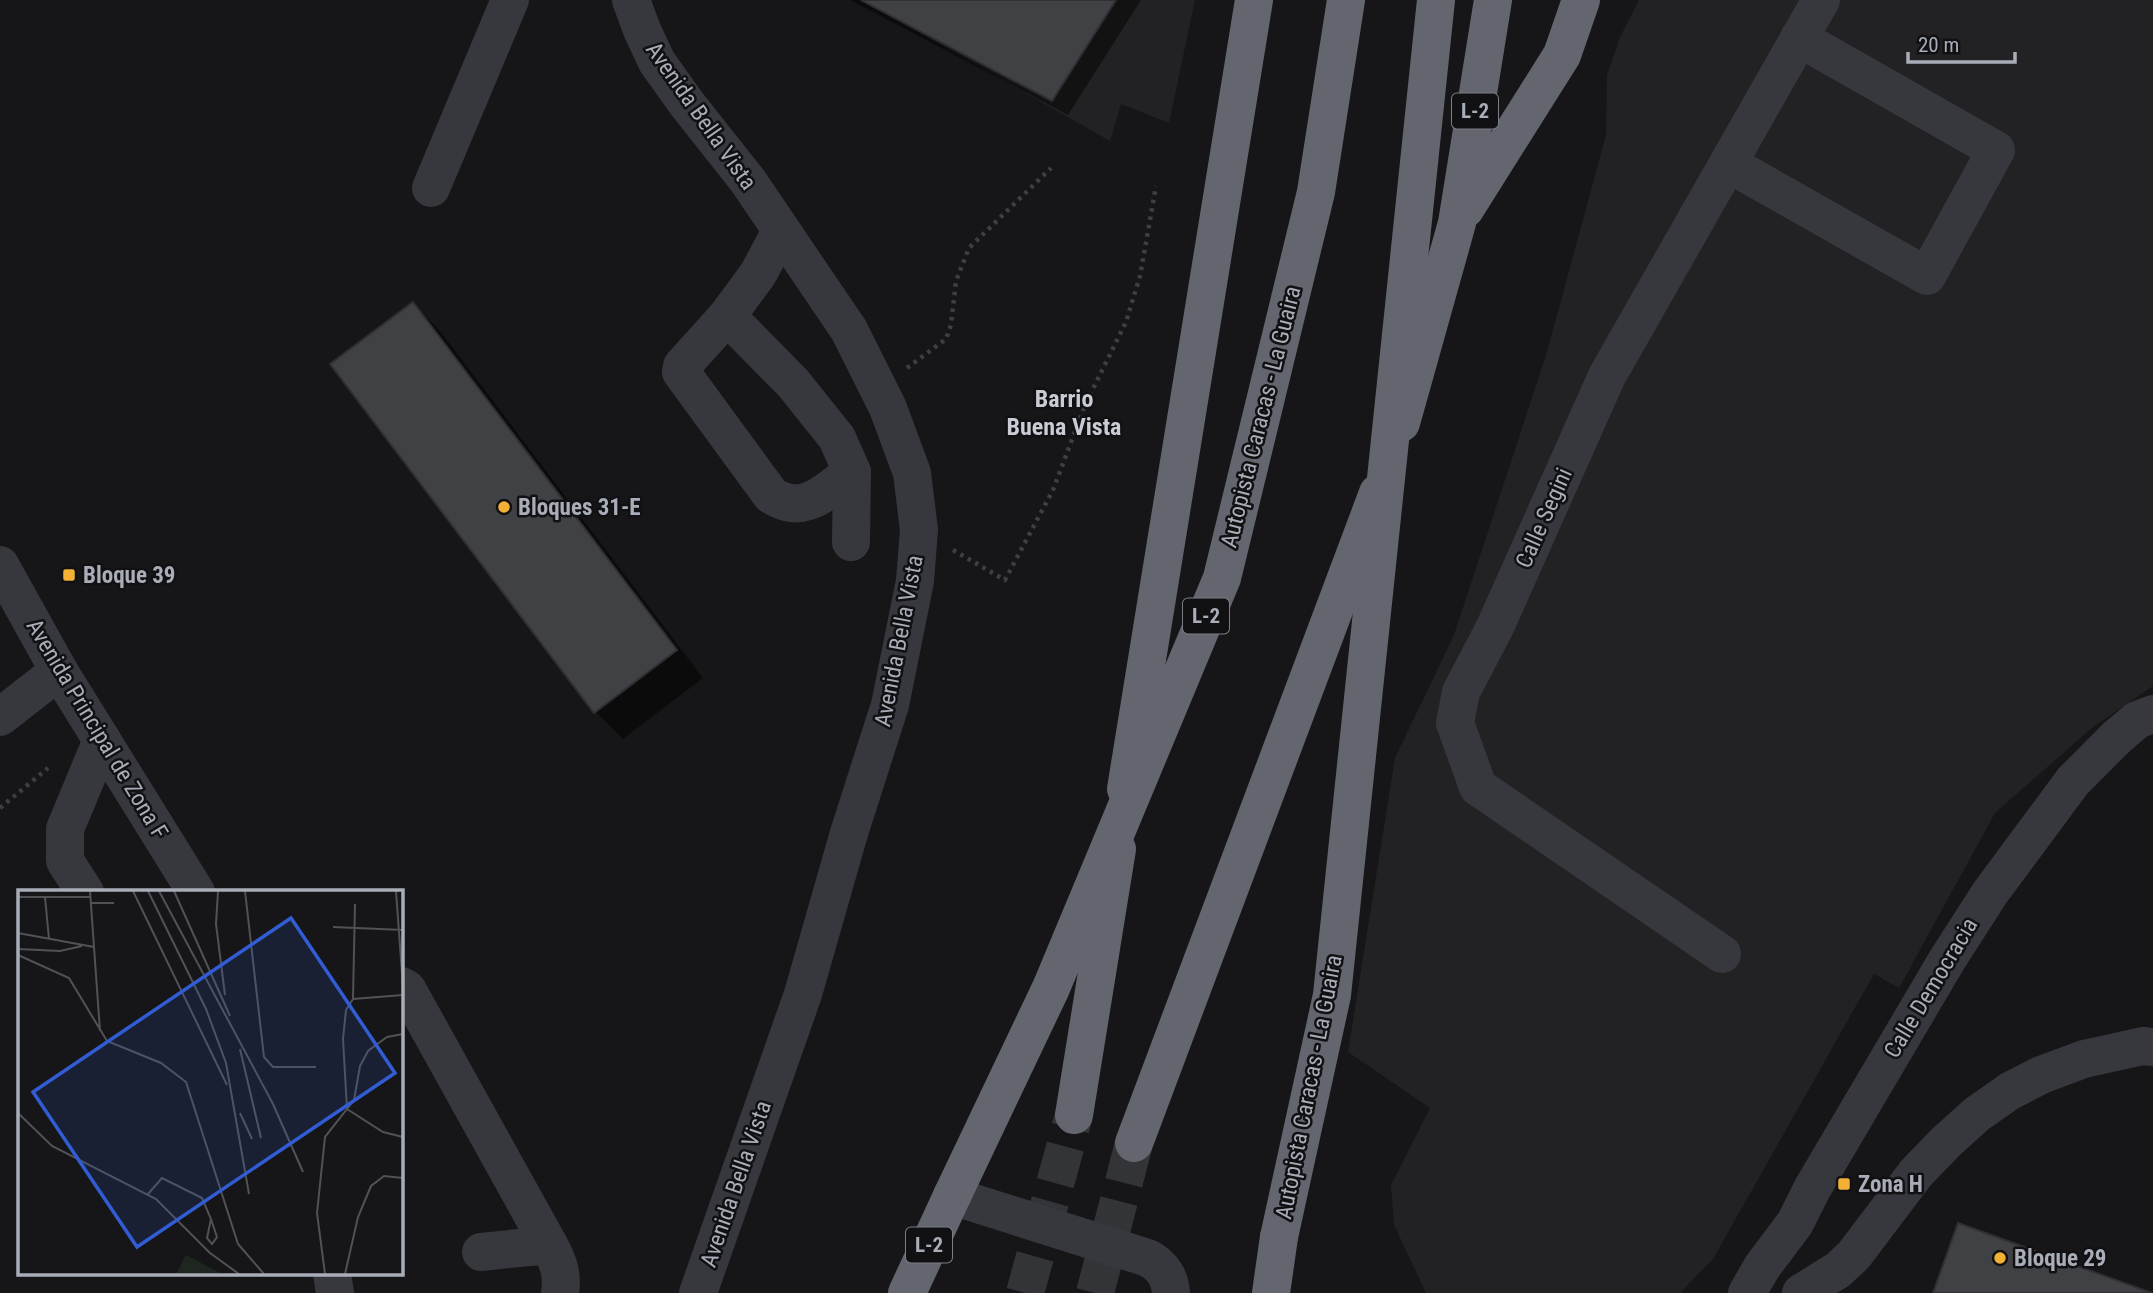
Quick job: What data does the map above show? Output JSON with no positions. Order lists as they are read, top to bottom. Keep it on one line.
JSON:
{"streets":{"highway":["L-2","Autopista Caracas - La Guaira"],"street":["Avenida Bella Vista","Calle Segini","Avenida Principal de Zona F","Calle Democracia"]},"districts":["Barrio Buena Vista"],"places":{"other":["Bloques 31-E","Bloque 29"],"transit":["Bloque 39","Zona H"]},"scale_bar":"20 m"}
